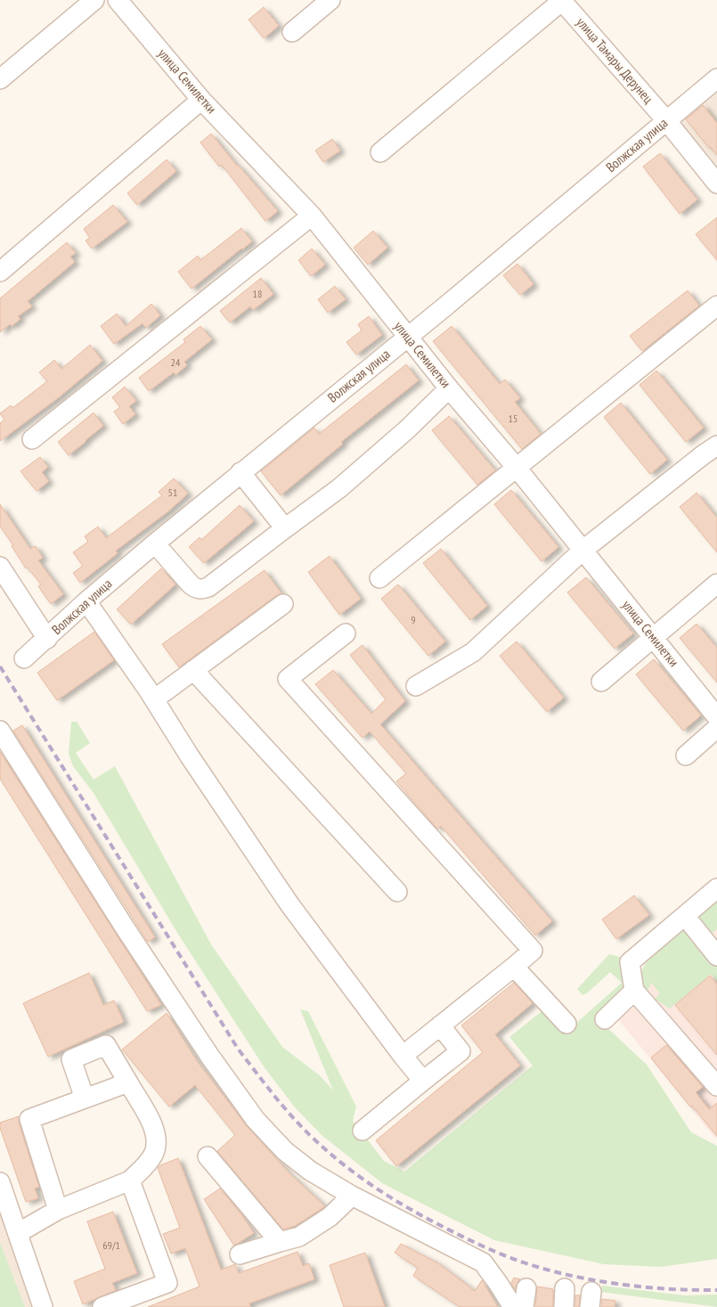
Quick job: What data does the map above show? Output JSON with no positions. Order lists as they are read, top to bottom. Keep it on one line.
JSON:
{"streets":{"street":["улица Тамары Дерунец","улица Семилетки","Волжская улица"]},"crossings":[["улица Тамары Дерунец","Волжская улица"],["улица Семилетки","Волжская улица"]],"house_numbers":["18","24","15","51","9","69/1"]}
